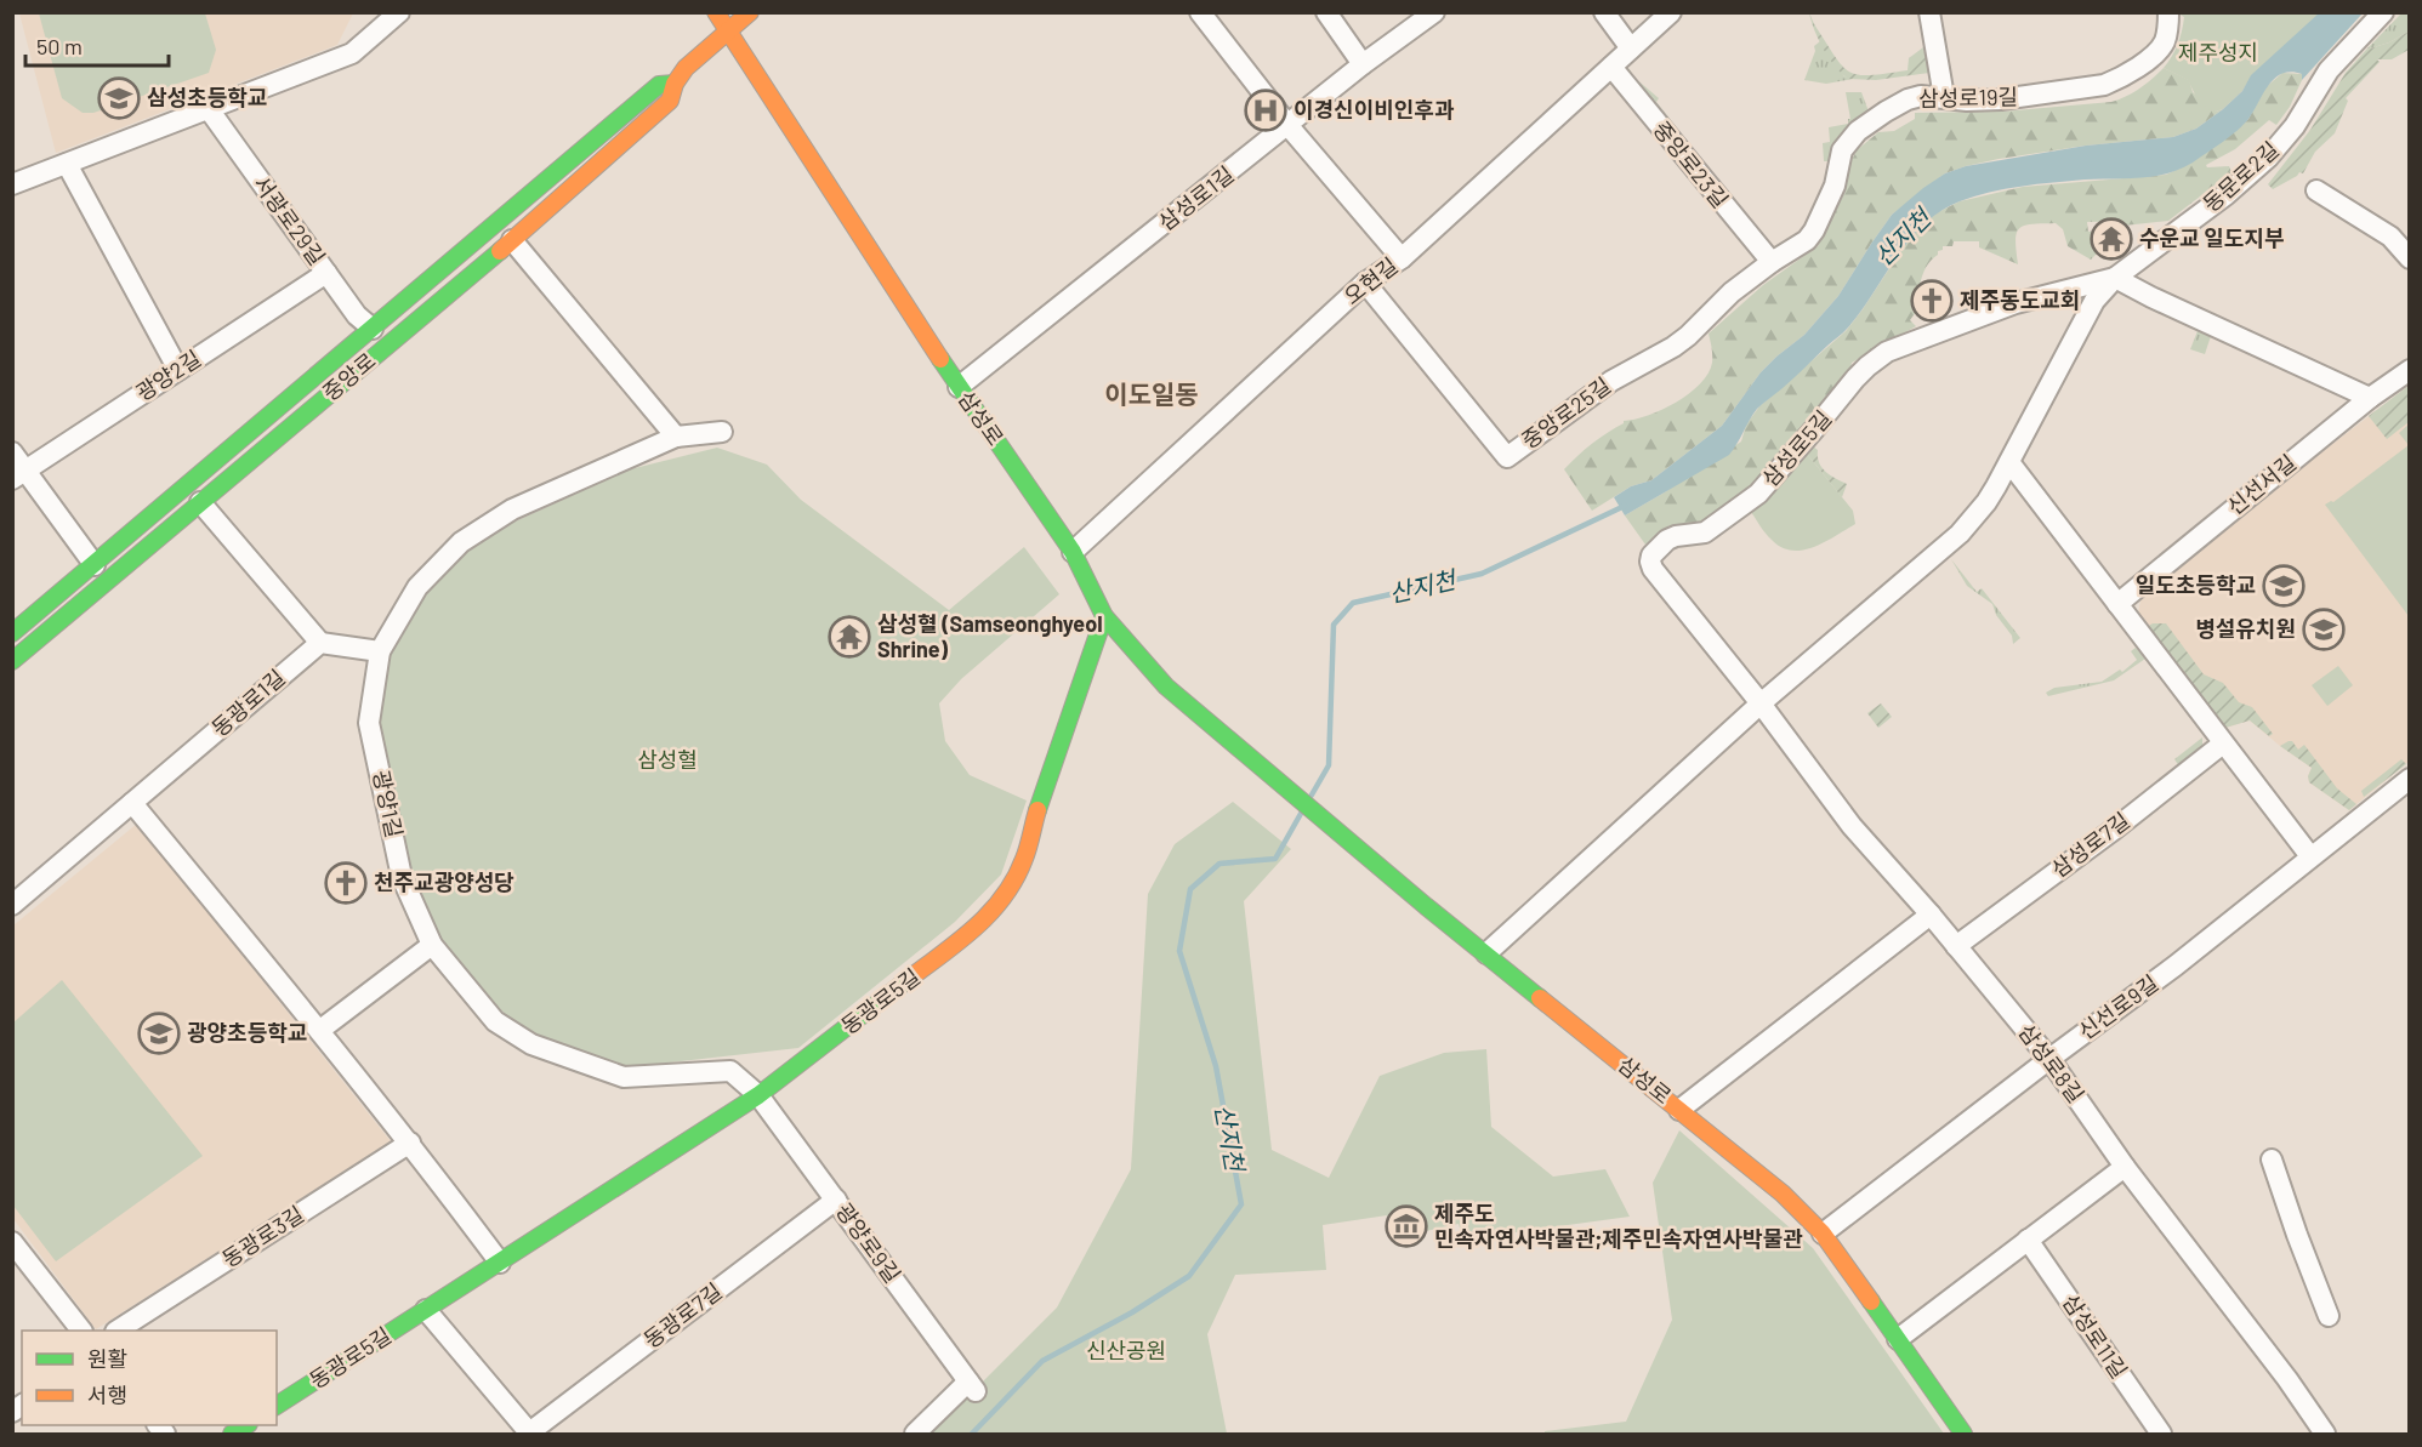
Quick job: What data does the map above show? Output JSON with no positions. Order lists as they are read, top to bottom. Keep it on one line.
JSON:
{"streets":{"street":["삼성로19길","중앙로23길","동문로2길","삼성로1길","서광로29길","오현길","광양2길","중앙로","중앙로25길","삼성로","삼성로5길","신선서길","동광로1길","광양1길","삼성로7길","동광로5길","신선로9길","삼성로8길","동광로3길","광양로9길","동광로7길","삼성로11길"]},"crossings":[["삼성로19길","중앙로23길"],["삼성로19길","중앙로25길"],["중앙로23길","오현길"],["중앙로23길","중앙로25길"],["동문로2길","삼성로5길"],["삼성로1길","삼성로"],["서광로29길","광양2길"],["서광로29길","중앙로"],["오현길","중앙로25길"],["오현길","삼성로"],["중앙로","삼성로"],["삼성로","삼성로5길"],["삼성로","동광로5길"],["삼성로","신선로9길"],["삼성로5길","삼성로8길"],["광양1길","동광로5길"],["광양1길","광양로9길"],["삼성로7길","삼성로8길"],["동광로5길","광양로9길"],["신선로9길","삼성로8길"],["광양로9길","동광로7길"]],"districts":["이도일동"],"water":["산지천"],"parks":["제주성지","삼성혈","신산공원"],"places":{"school or university":["삼성초등학교","일도초등학교","병설유치원","광양초등학교"],"hospital":["이경신이비인후과"],"temple":["수운교 일도지부","삼성혈 (Samseonghyeol Shrine)"],"church":["제주동도교회","천주교광양성당"],"museum":["제주도 민속자연사박물관;제주민속자연사박물관"]},"legend":["원활","서행"],"scale_bar":"50 m"}
